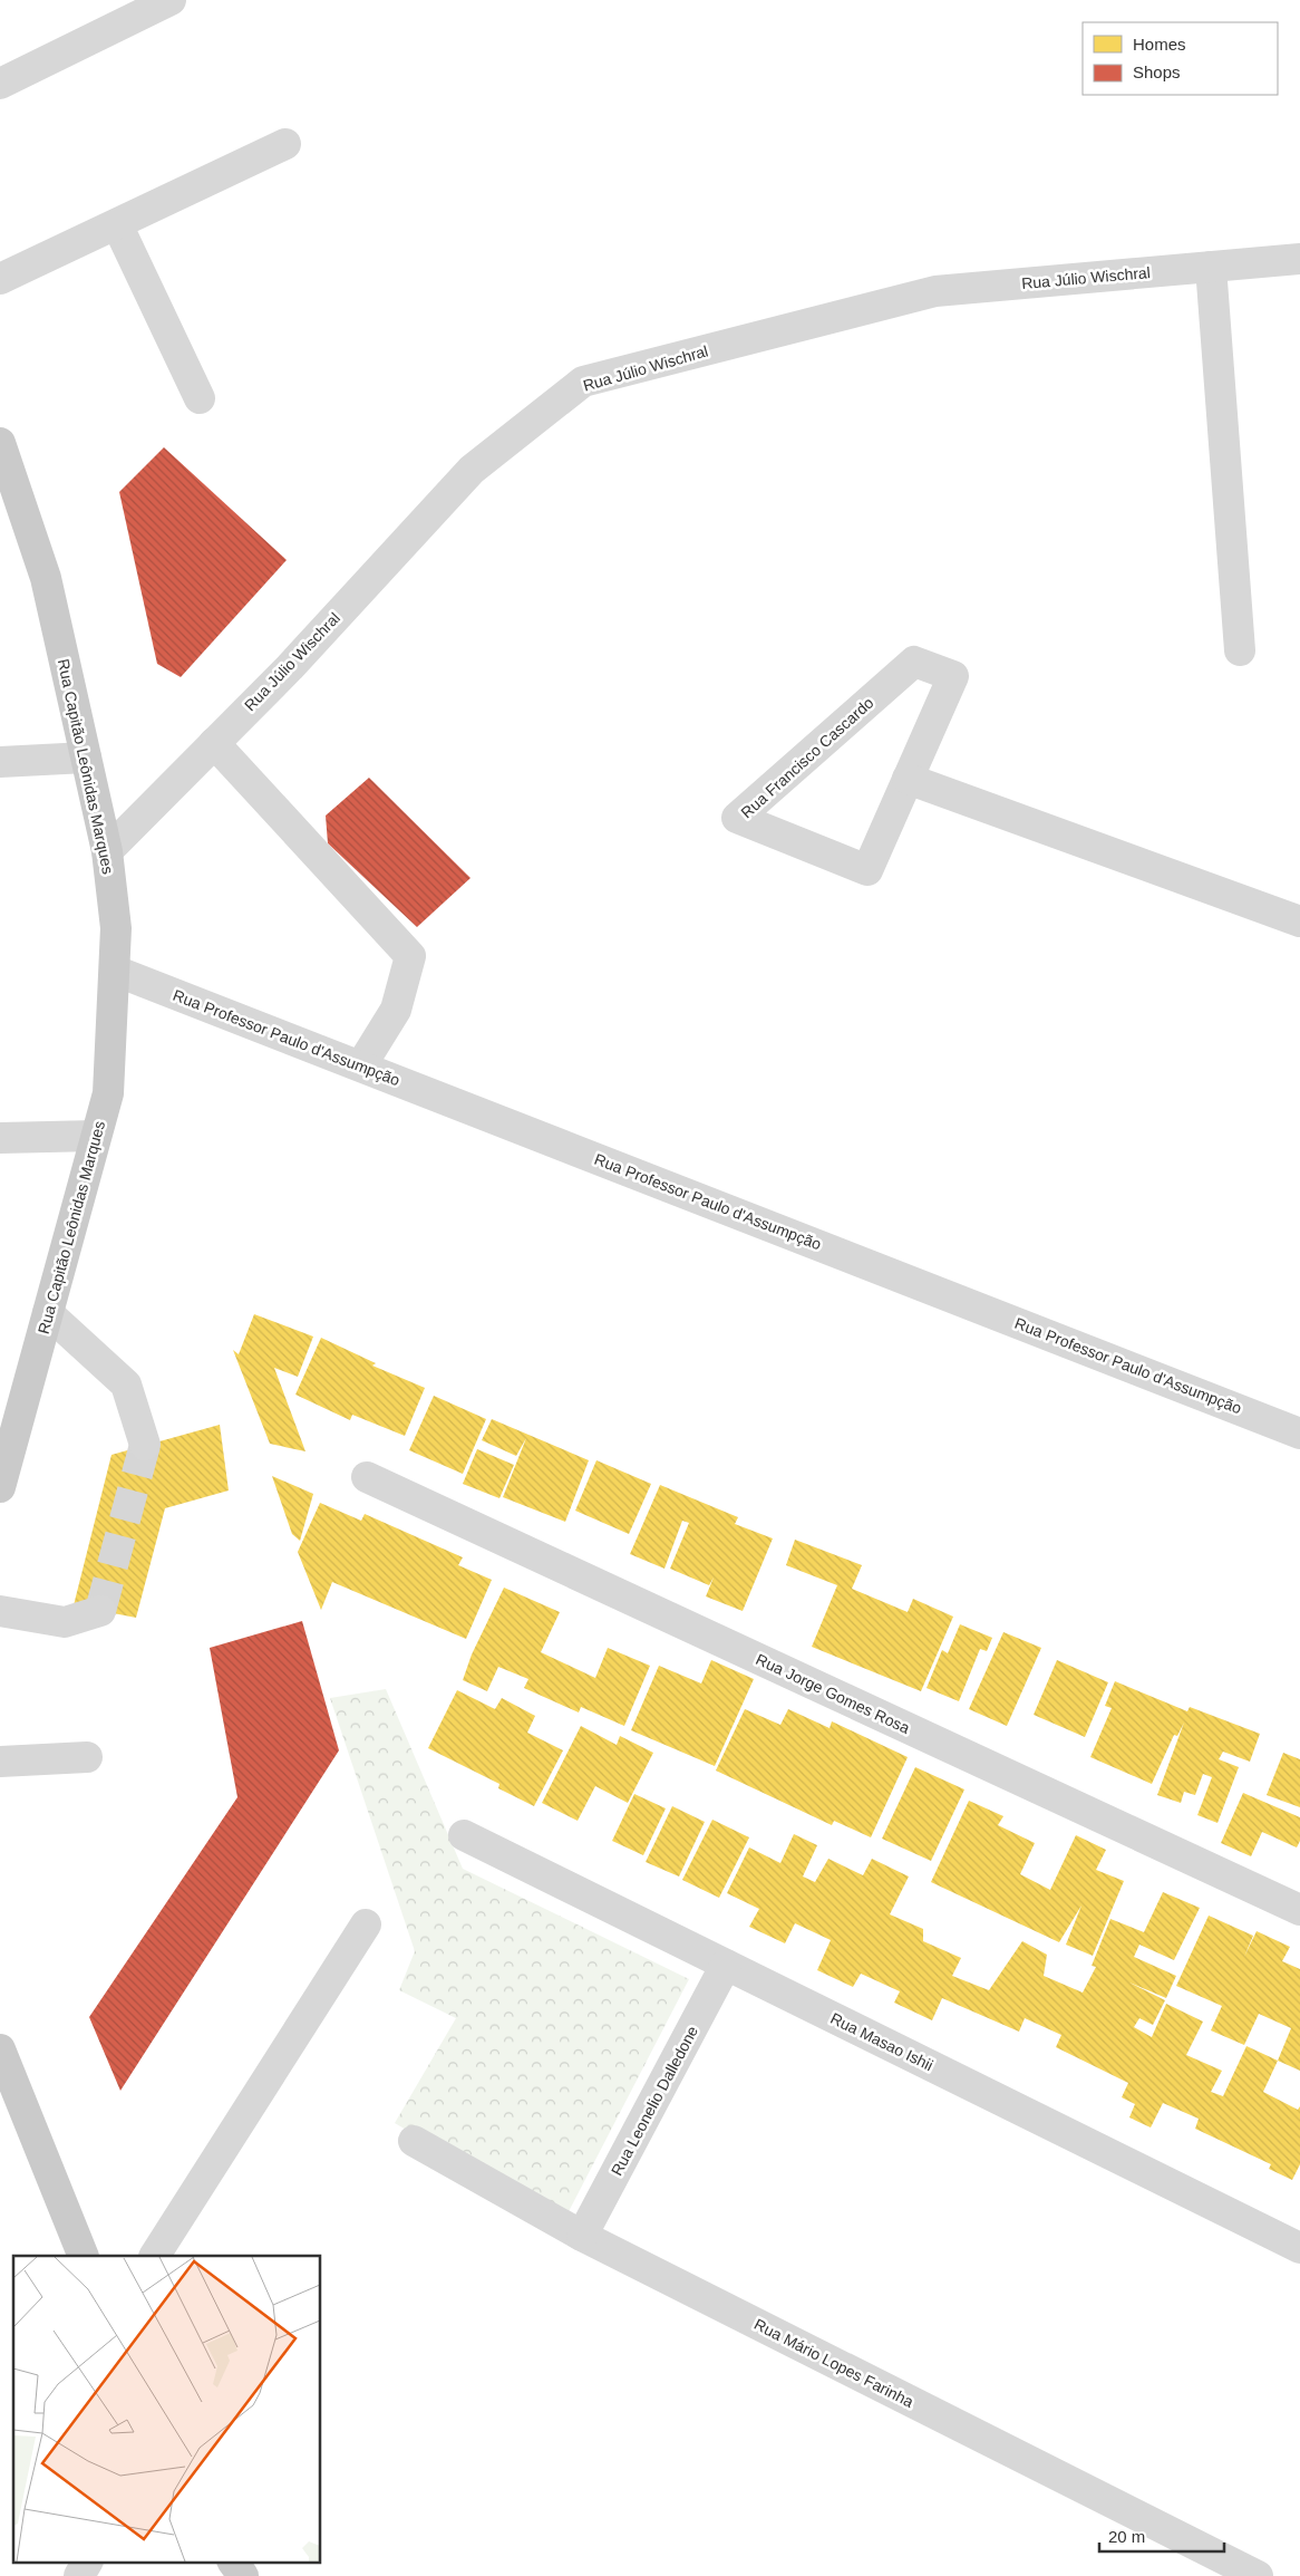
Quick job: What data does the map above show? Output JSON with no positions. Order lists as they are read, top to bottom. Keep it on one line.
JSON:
{"streets":{"main road":["Rua Capitão Leônidas Marques"],"street":["Rua Júlio Wischral","Rua Francisco Cascardo","Rua Professor Paulo d'Assumpção","Rua Jorge Gomes Rosa","Rua Masao Ishii","Rua Leonelio Dalledone","Rua Mário Lopes Farinha"]},"crossings":[["Rua Júlio Wischral","Rua Capitão Leônidas Marques"],["Rua Capitão Leônidas Marques","Rua Professor Paulo d'Assumpção"],["Rua Masao Ishii","Rua Leonelio Dalledone"],["Rua Leonelio Dalledone","Rua Mário Lopes Farinha"]],"legend":["Homes","Shops"],"scale_bar":"20 m"}
